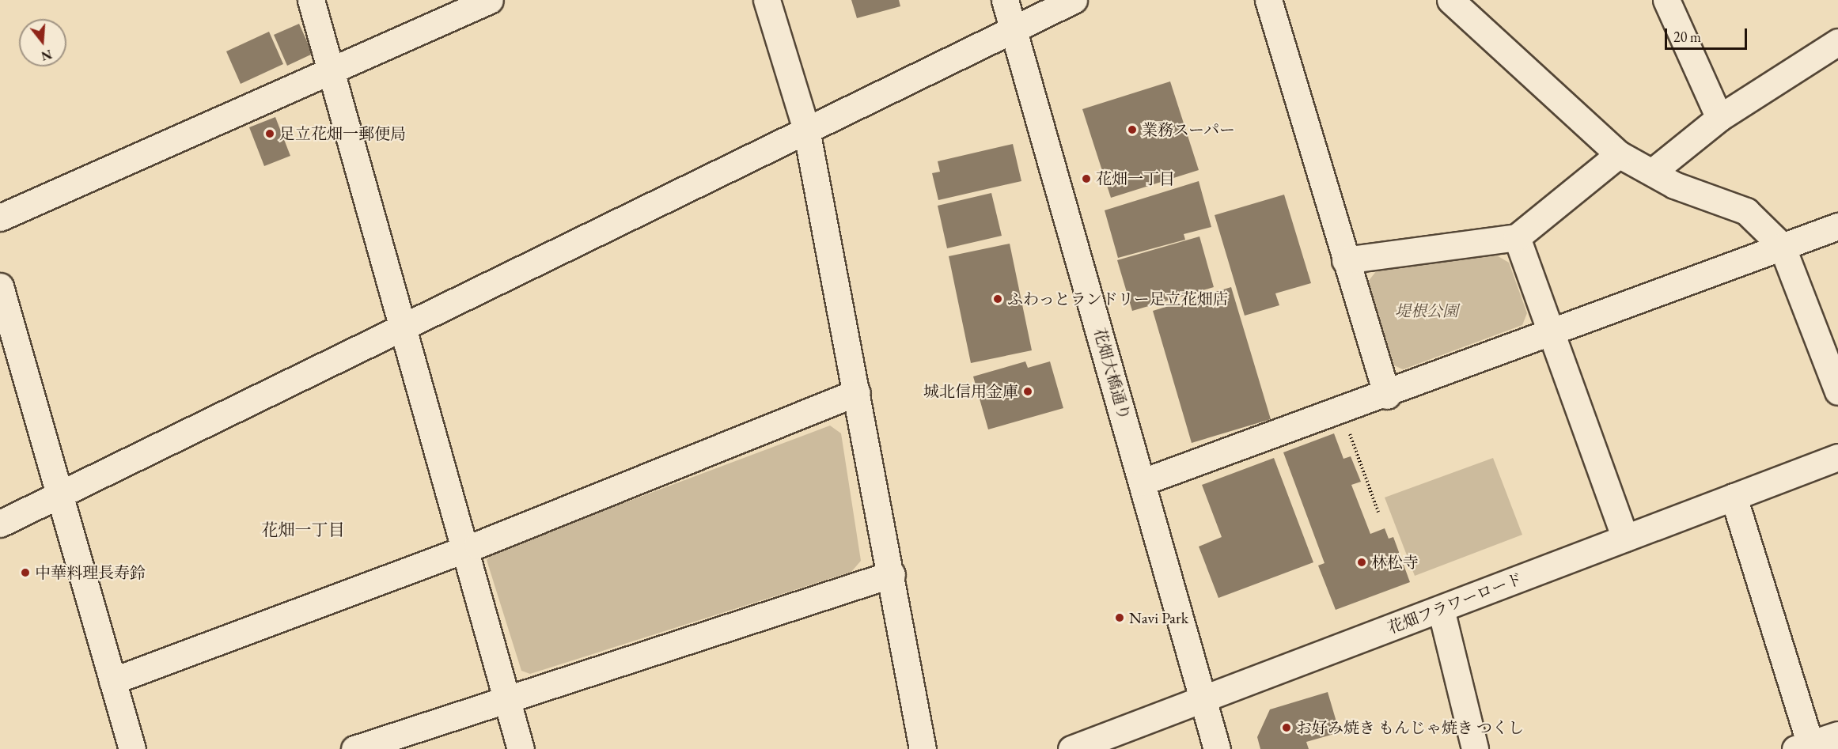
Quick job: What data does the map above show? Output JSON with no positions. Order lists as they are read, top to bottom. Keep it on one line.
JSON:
{"streets":{"street":["花畑大橋通り","花畑フラワーロード"]},"crossings":[["花畑大橋通り","花畑フラワーロード"]],"districts":["花畑一丁目"],"parks":["堤根公園"],"places":["業務スーパー","足立花畑一郵便局","花畑一丁目","ふわっとランドリー足立花畑店","城北信用金庫","林松寺","中華料理長寿鈴","Navi Park","お好み焼き もんじゃ焼き つくし"],"scale_bar":"20 m","north":"bottom"}
